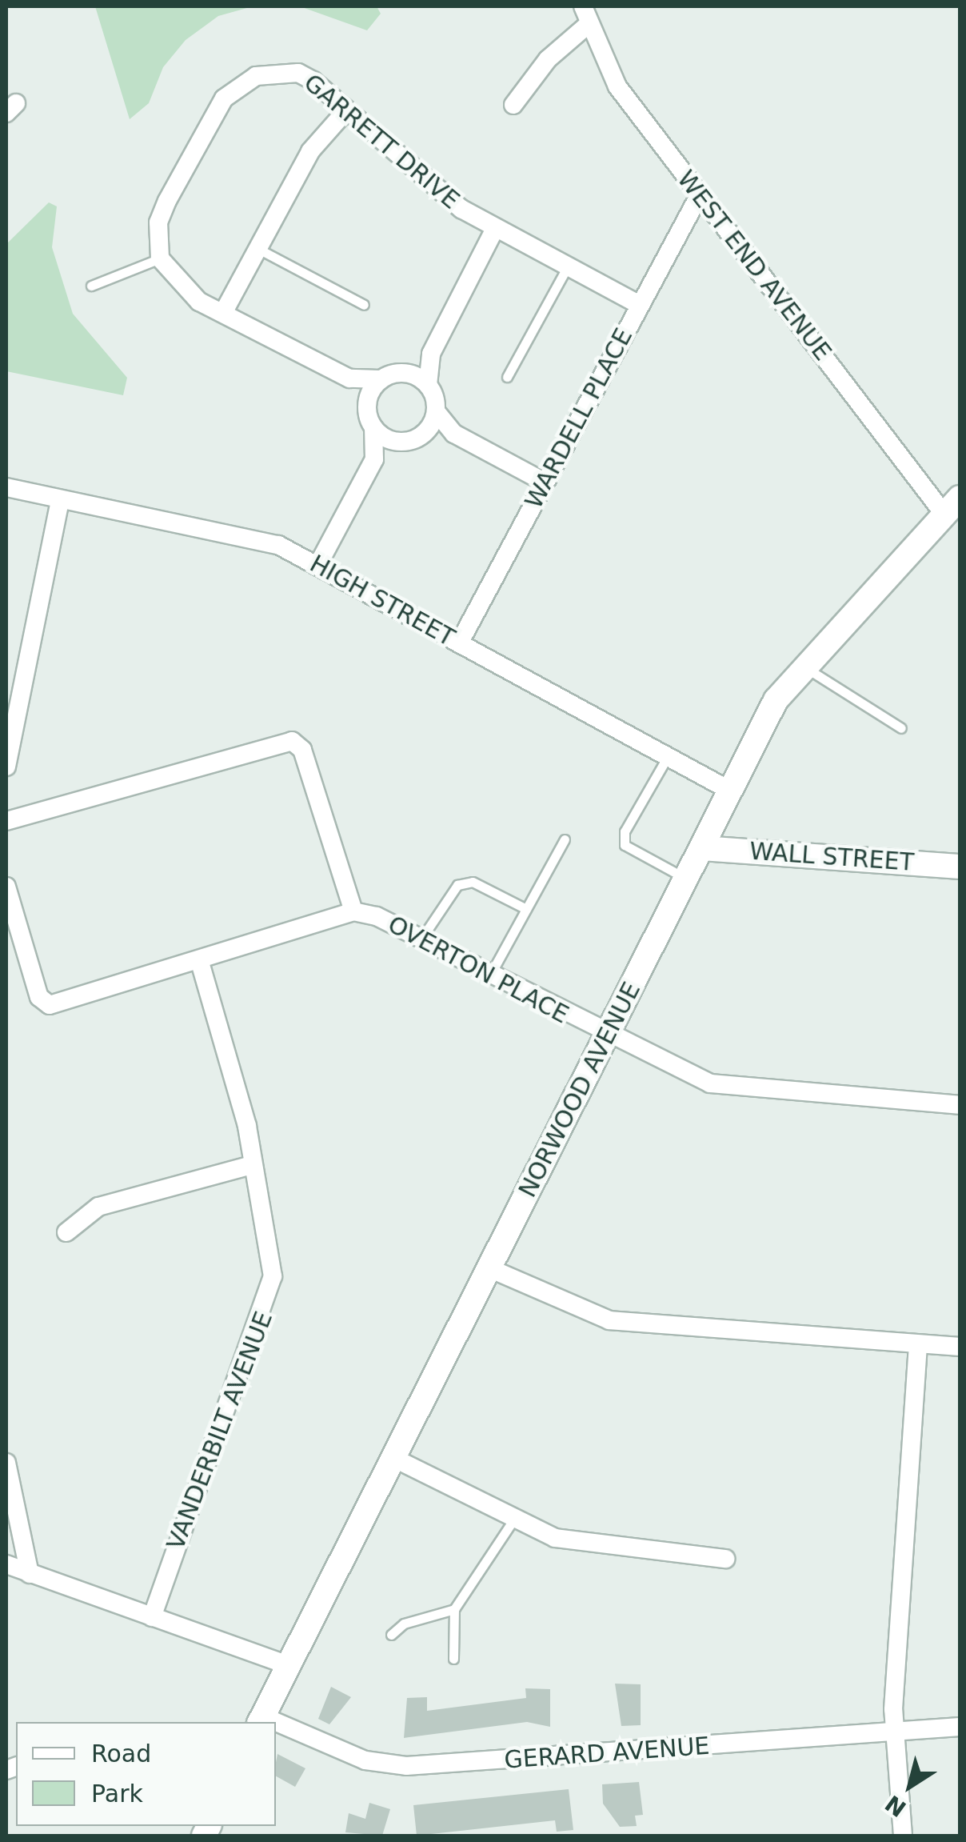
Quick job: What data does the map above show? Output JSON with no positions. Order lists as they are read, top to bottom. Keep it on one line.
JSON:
{"streets":{"street":["GARRETT DRIVE","WEST END AVENUE","WARDELL PLACE","HIGH STREET","WALL STREET","OVERTON PLACE","NORWOOD AVENUE","VANDERBILT AVENUE","GERARD AVENUE"]},"crossings":[["GARRETT DRIVE","WARDELL PLACE"],["WEST END AVENUE","WARDELL PLACE"],["WEST END AVENUE","NORWOOD AVENUE"],["WARDELL PLACE","HIGH STREET"],["HIGH STREET","NORWOOD AVENUE"],["WALL STREET","NORWOOD AVENUE"],["OVERTON PLACE","NORWOOD AVENUE"]],"legend":["Road","Park"],"north":"bottom left"}
